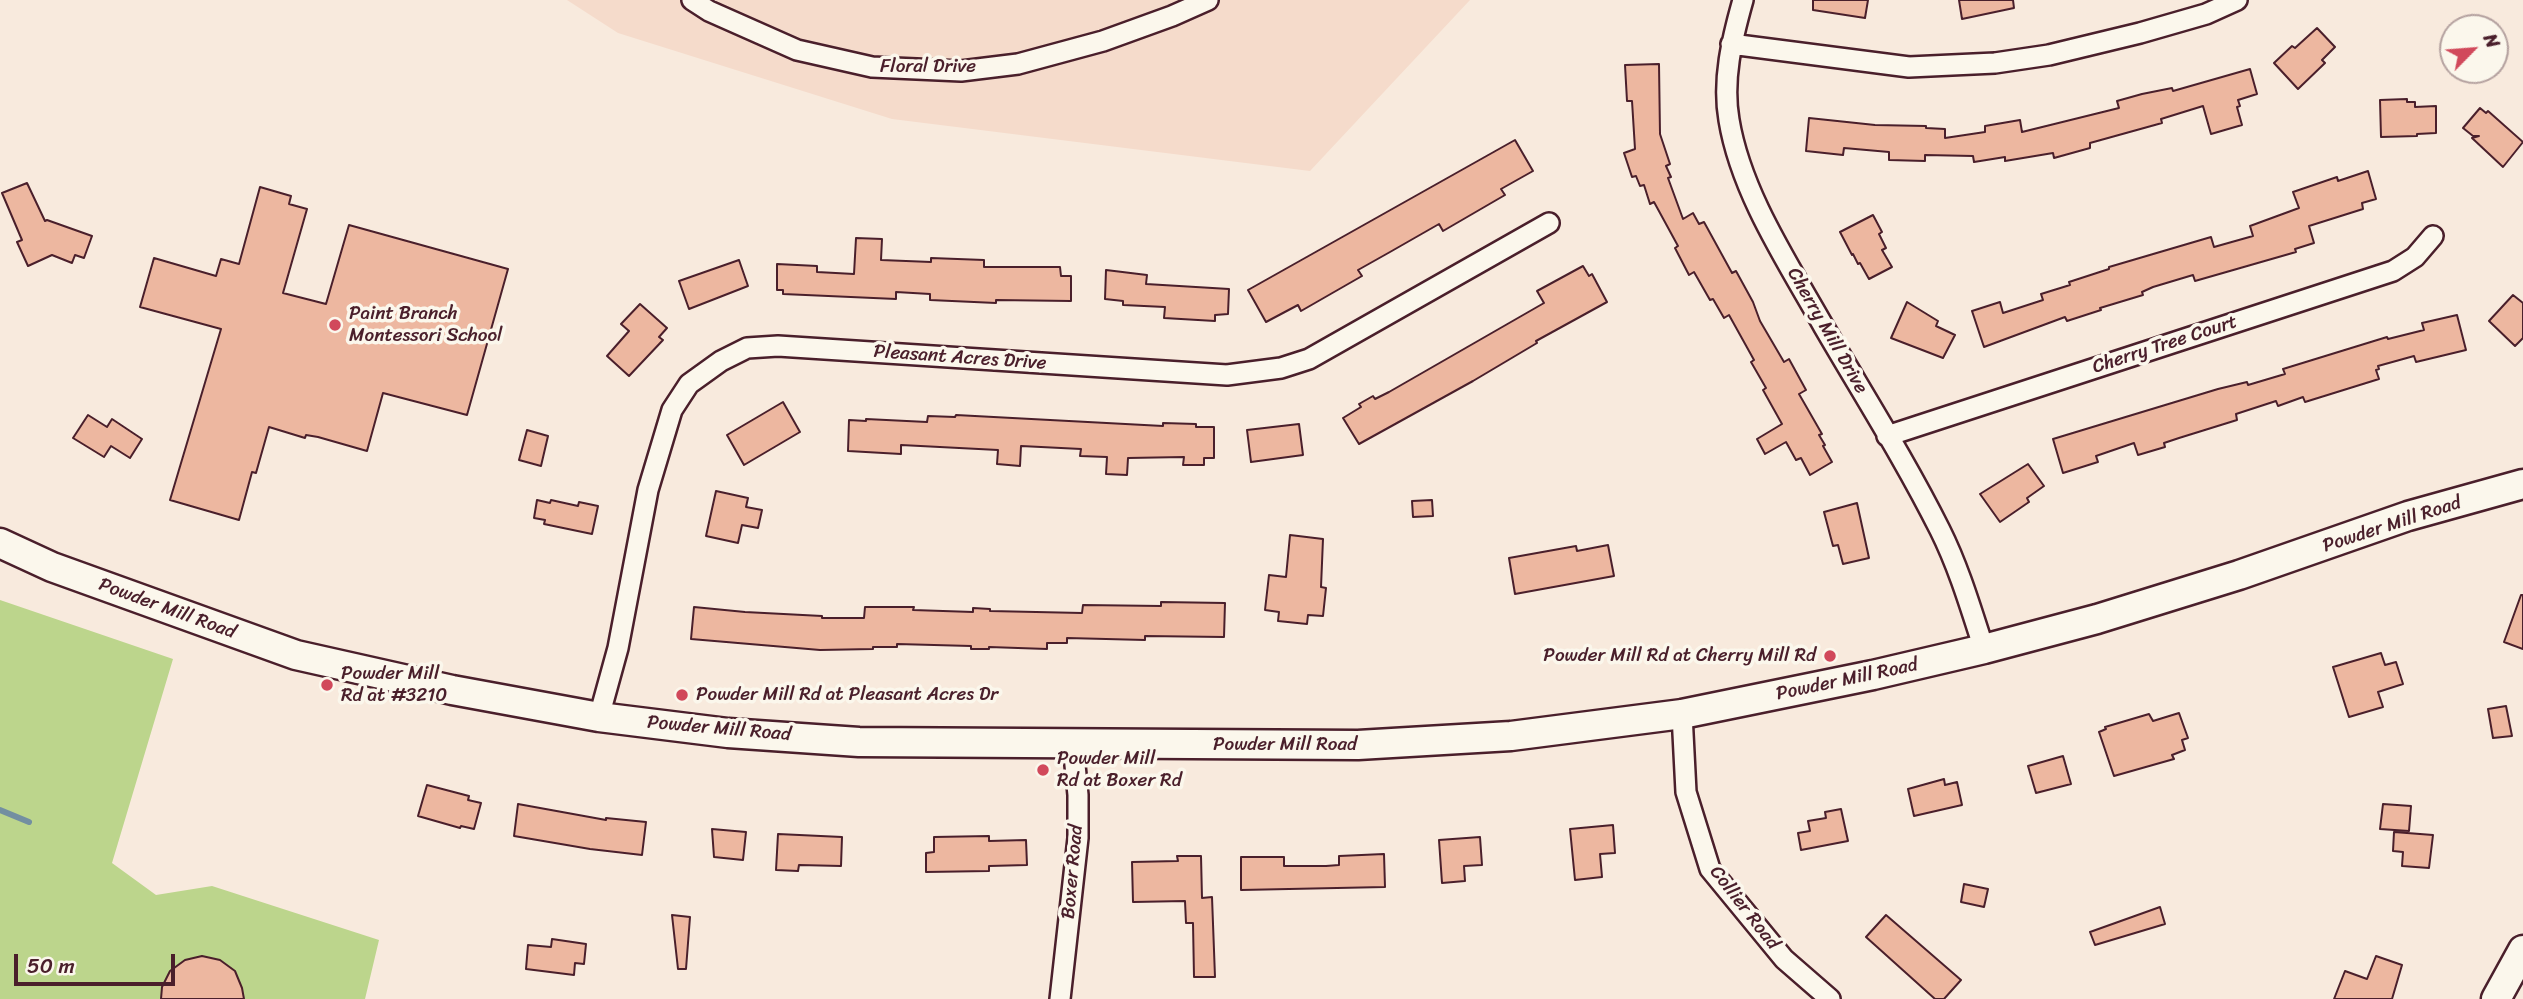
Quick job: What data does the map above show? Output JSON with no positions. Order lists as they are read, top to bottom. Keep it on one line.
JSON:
{"streets":{"main road":["Powder Mill Road"],"street":["Floral Drive","Cherry Mill Drive","Cherry Tree Court","Pleasant Acres Drive","Boxer Road","Collier Road"]},"crossings":[["Cherry Mill Drive","Cherry Tree Court"],["Cherry Mill Drive","Powder Mill Road"],["Pleasant Acres Drive","Powder Mill Road"],["Powder Mill Road","Boxer Road"],["Powder Mill Road","Collier Road"]],"places":["Paint Branch Montessori School","Powder Mill Rd at Cherry Mill Rd","Powder Mill Rd at #3210","Powder Mill Rd at Pleasant Acres Dr","Powder Mill Rd at Boxer Rd"],"scale_bar":"50 m","north":"top right"}
